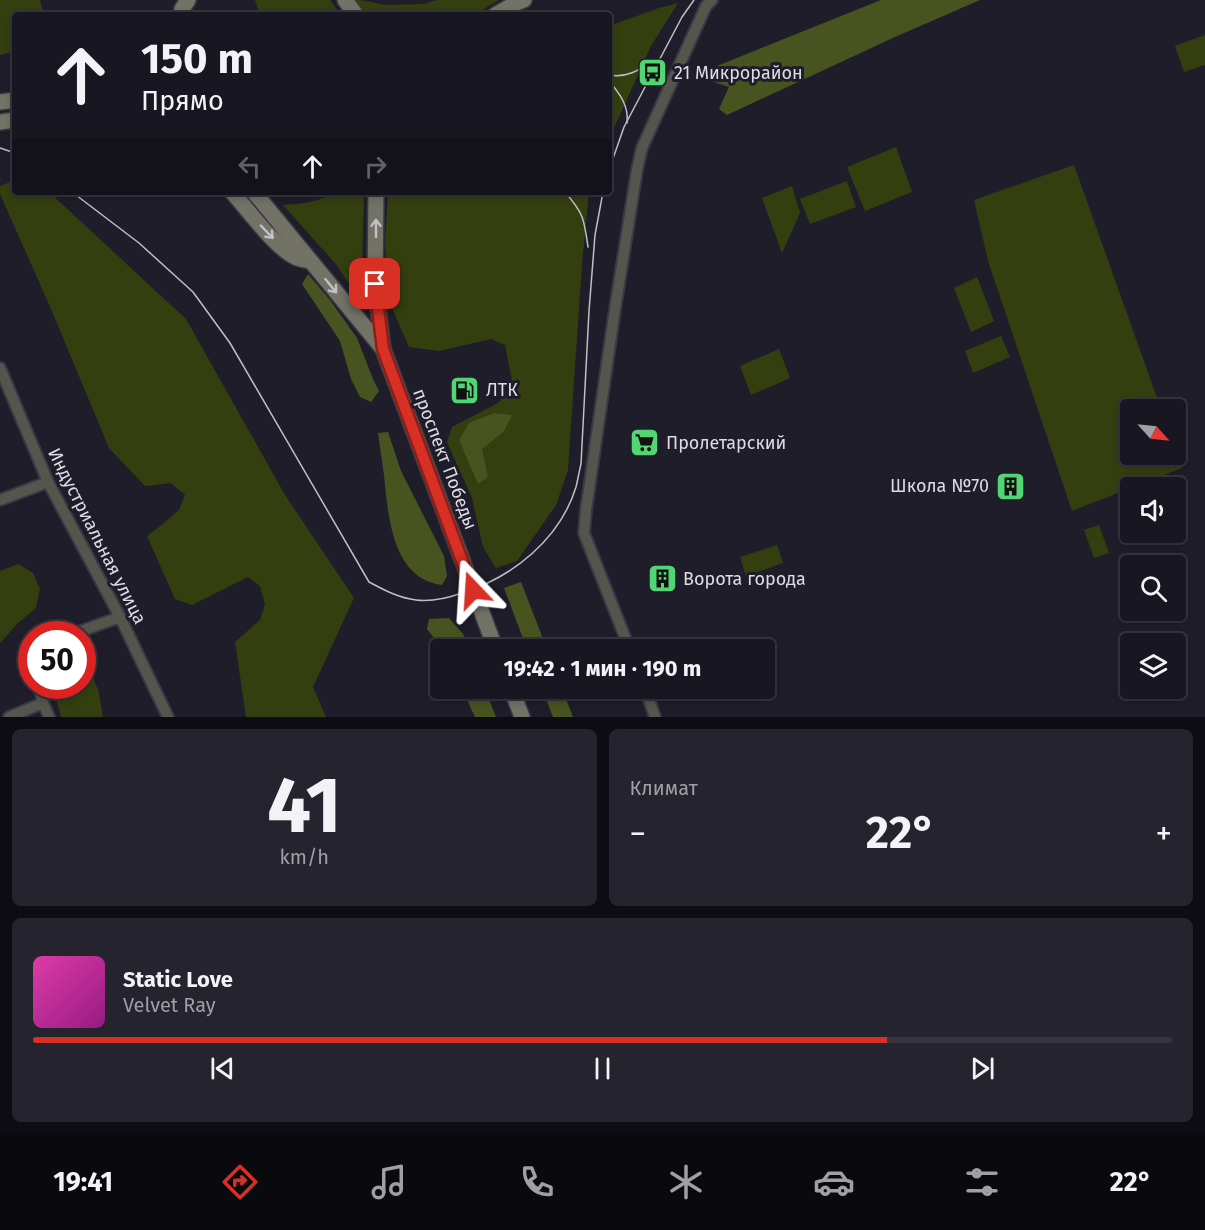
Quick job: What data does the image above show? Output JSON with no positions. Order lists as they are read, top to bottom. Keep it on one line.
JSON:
{"streets":{"main road":["проспект Победы"],"street":["Индустриальная улица"]},"places":{"bus stop":["21 Микрорайон"],"fuel station":["ЛТК"],"supermarket":["Пролетарский"],"building":["Школа №70","Ворота города"]},"north":"bottom right","page":{"turn":["150 m","Прямо"],"limit":"50","trip":"19:42 · 1 мин · 190 m","tile":[["41","km/h"],"Климат"],"heat":["−","22°","+"],"song":["Static Love","Velvet Ray"],"tabs":["19:41","22°"]}}
